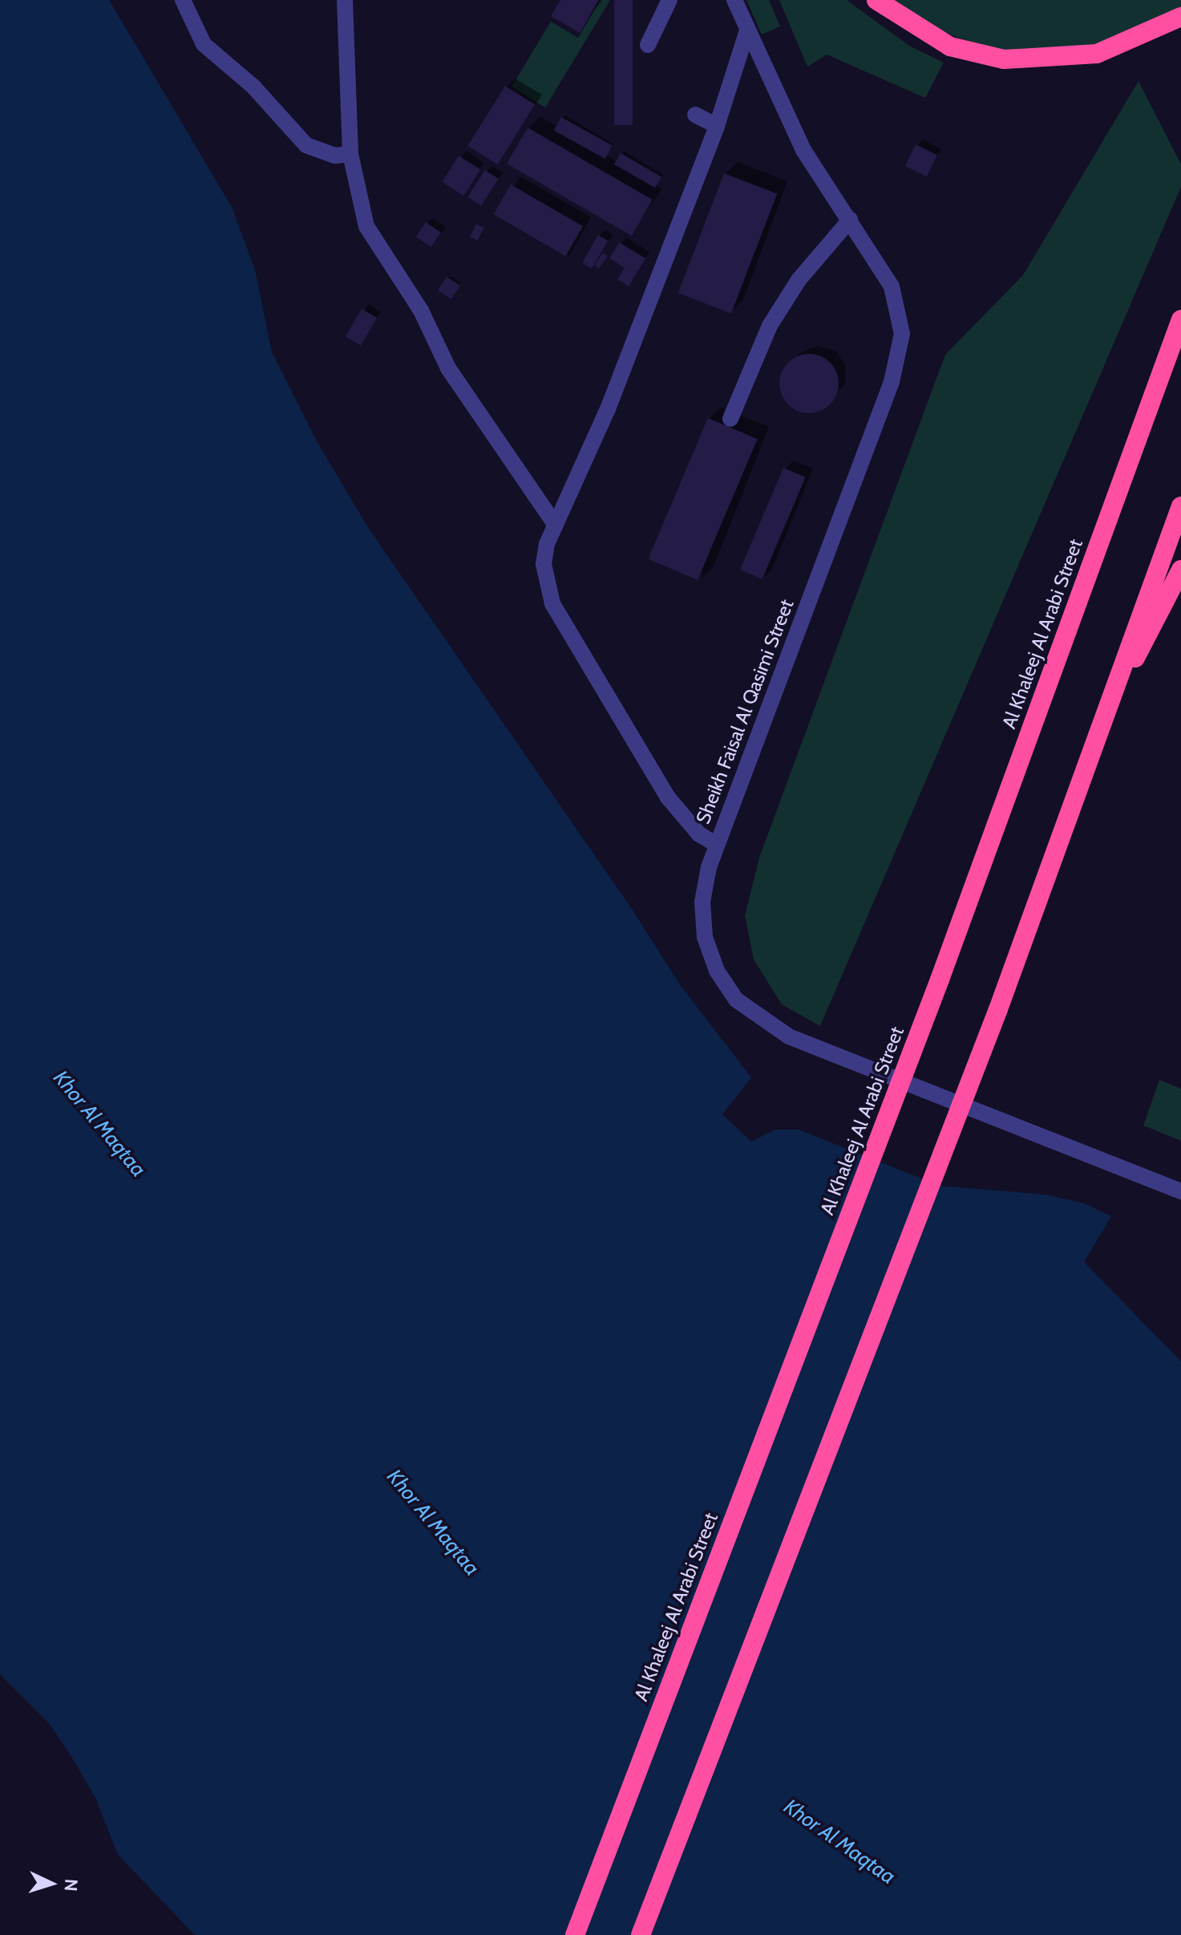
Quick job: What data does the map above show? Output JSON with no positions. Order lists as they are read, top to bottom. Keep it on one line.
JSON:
{"streets":{"highway":["Al Khaleej Al Arabi Street"],"street":["Sheikh Faisal Al Qasimi Street"]},"water":["Khor Al Maqtaa"],"north":"right"}
